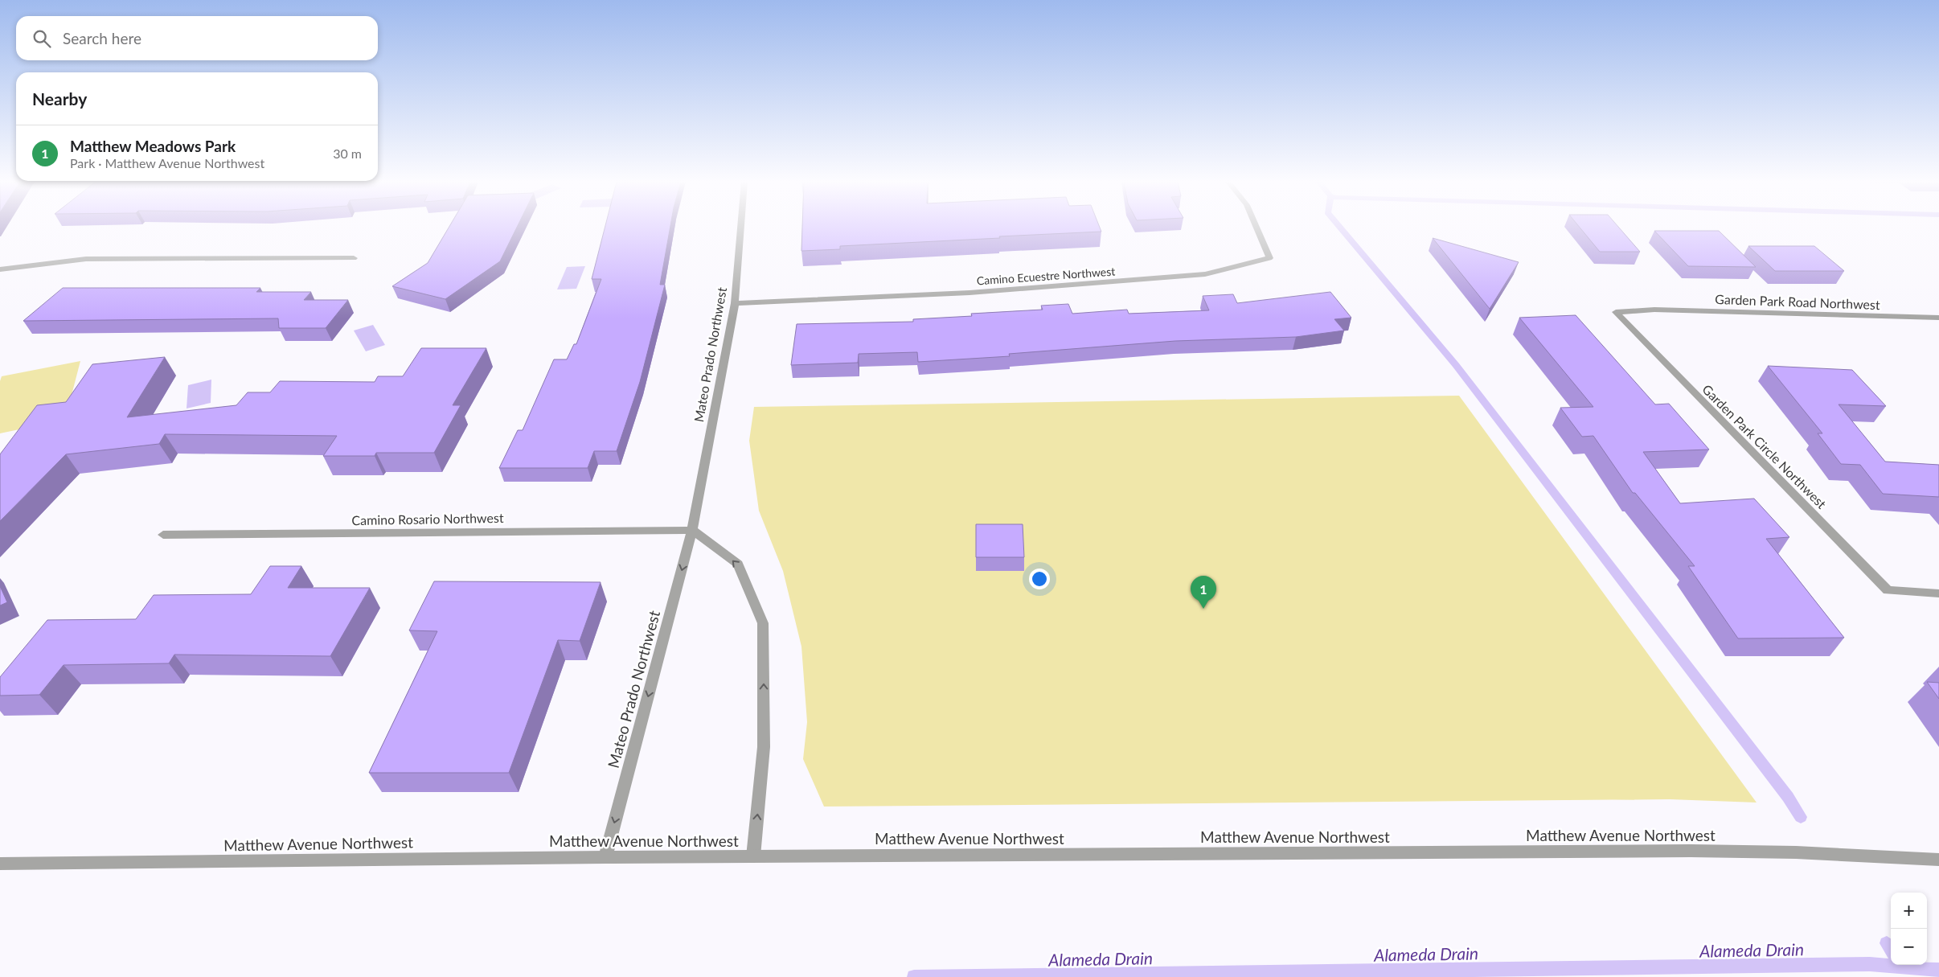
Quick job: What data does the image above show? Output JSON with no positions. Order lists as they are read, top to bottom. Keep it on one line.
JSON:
{"streets":{"street":["Camino Ecuestre Northwest","Garden Park Road Northwest","Mateo Prado Northwest","Garden Park Circle Northwest","Camino Rosario Northwest","Matthew Avenue Northwest"]},"crossings":[["Camino Ecuestre Northwest","Mateo Prado Northwest"],["Garden Park Road Northwest","Garden Park Circle Northwest"],["Mateo Prado Northwest","Camino Rosario Northwest"],["Mateo Prado Northwest","Matthew Avenue Northwest"]],"one_way":["Mateo Prado Northwest"],"water":["Alameda Drain"],"page":{"search":"Search here","heading":"Nearby","list":[{"mark":"1","name":"Matthew Meadows Park","note":"Park · Matthew Avenue Northwest","value":"30 m"}],"pins":"1","map_buttons":["+","−"]}}
